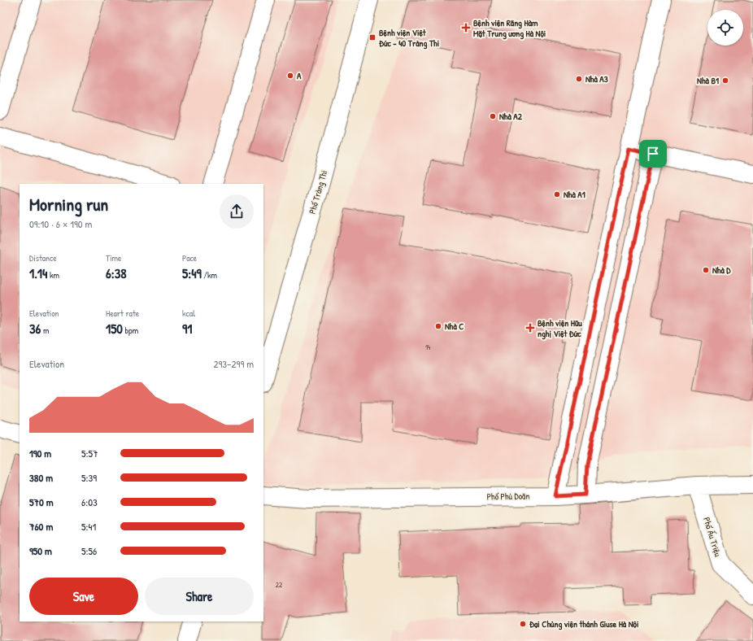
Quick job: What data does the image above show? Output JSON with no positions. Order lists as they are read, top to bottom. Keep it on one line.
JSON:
{"streets":{"street":["Phố Tràng Thi","Phố Phủ Doãn","Phố Ấu Triệu"]},"crossings":[["Phố Phủ Doãn","Phố Ấu Triệu"]],"places":{"health":["Bệnh viện Răng Hàm Mặt Trung ương Hà Nội","Bệnh viện Hữu nghị Việt Đức"],"transit":["Bệnh viện Việt Đức - 40 Tràng Thi"],"other":["A","Nhà A3","Nhà B1","Nhà A2","Nhà A1","Nhà D","Nhà C","Đại Chủng viện thánh Giuse Hà Nội"]},"house_numbers":["14","22"],"page":{"heading":["Morning run","09:10 · 6 × 190 m"],"stats":[["Distance","1.14 km"],["Time","6:38"],["Pace","5:49 /km"],["Elevation","36 m"],["Heart rate","150 bpm"],["kcal","91"]],"chart":["Elevation","293–299 m"],"list":[{"name":"190 m","note":"5:57"},{"name":"380 m","note":"5:39"},{"name":"570 m","note":"6:03"},{"name":"760 m","note":"5:41"},{"name":"950 m","note":"5:56"}],"buttons":["Save","Share"]}}
